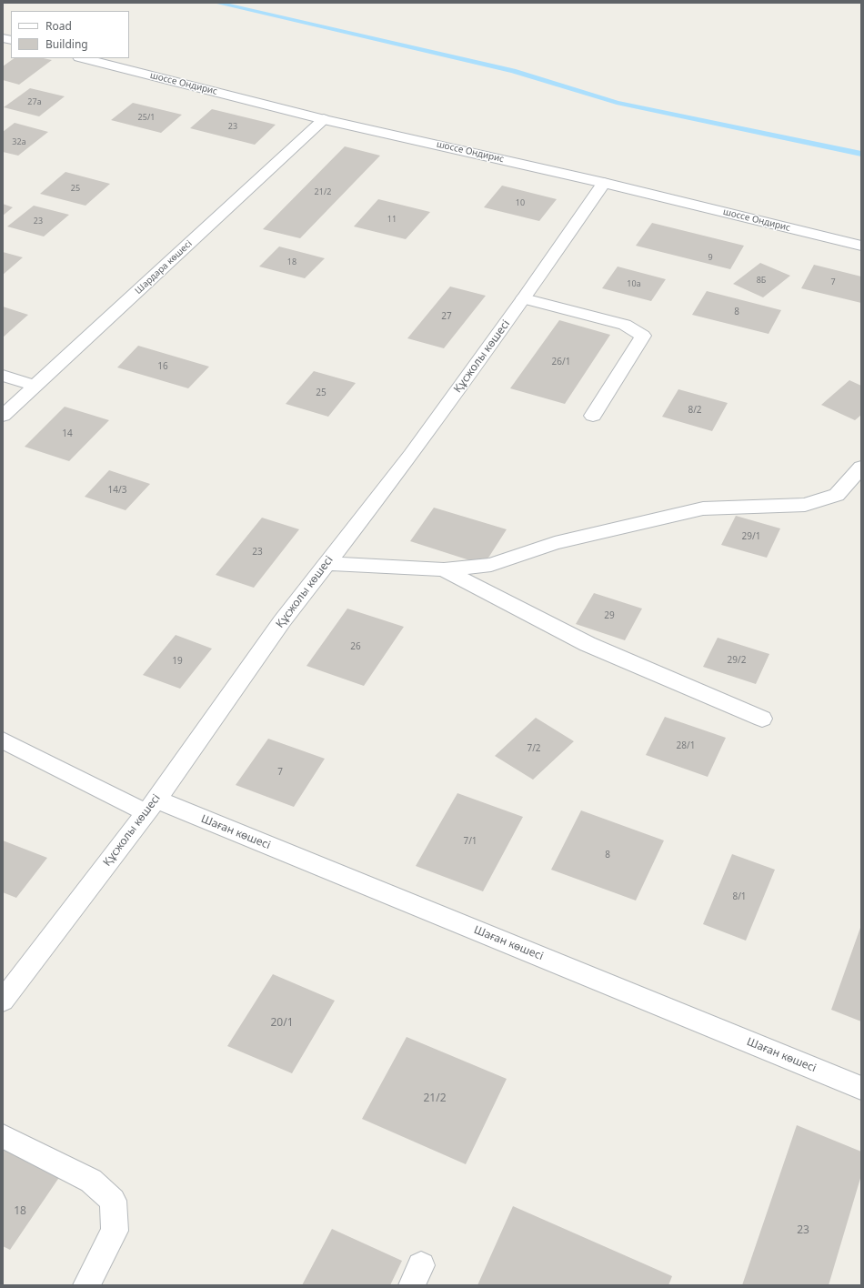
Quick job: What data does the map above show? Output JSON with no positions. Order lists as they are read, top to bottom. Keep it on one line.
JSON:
{"streets":{"street":["шоссе Ондирис","Шардара көшесі","Құсжолы көшесі","Шаған көшесі"]},"crossings":[["шоссе Ондирис","Шардара көшесі"],["шоссе Ондирис","Құсжолы көшесі"],["Құсжолы көшесі","Шаған көшесі"]],"house_numbers":["27а","25/1","23","32а","25","21/2","10","11","23","9","18","8Б","7","10а","8","27","26/1","16","25","8/2","14","14/3","29/1","23","29","26","29/2","19","28/1","7/2","7","7/1","8","8/1","20/1","21/2","18","23"],"legend":["Road","Building"]}
